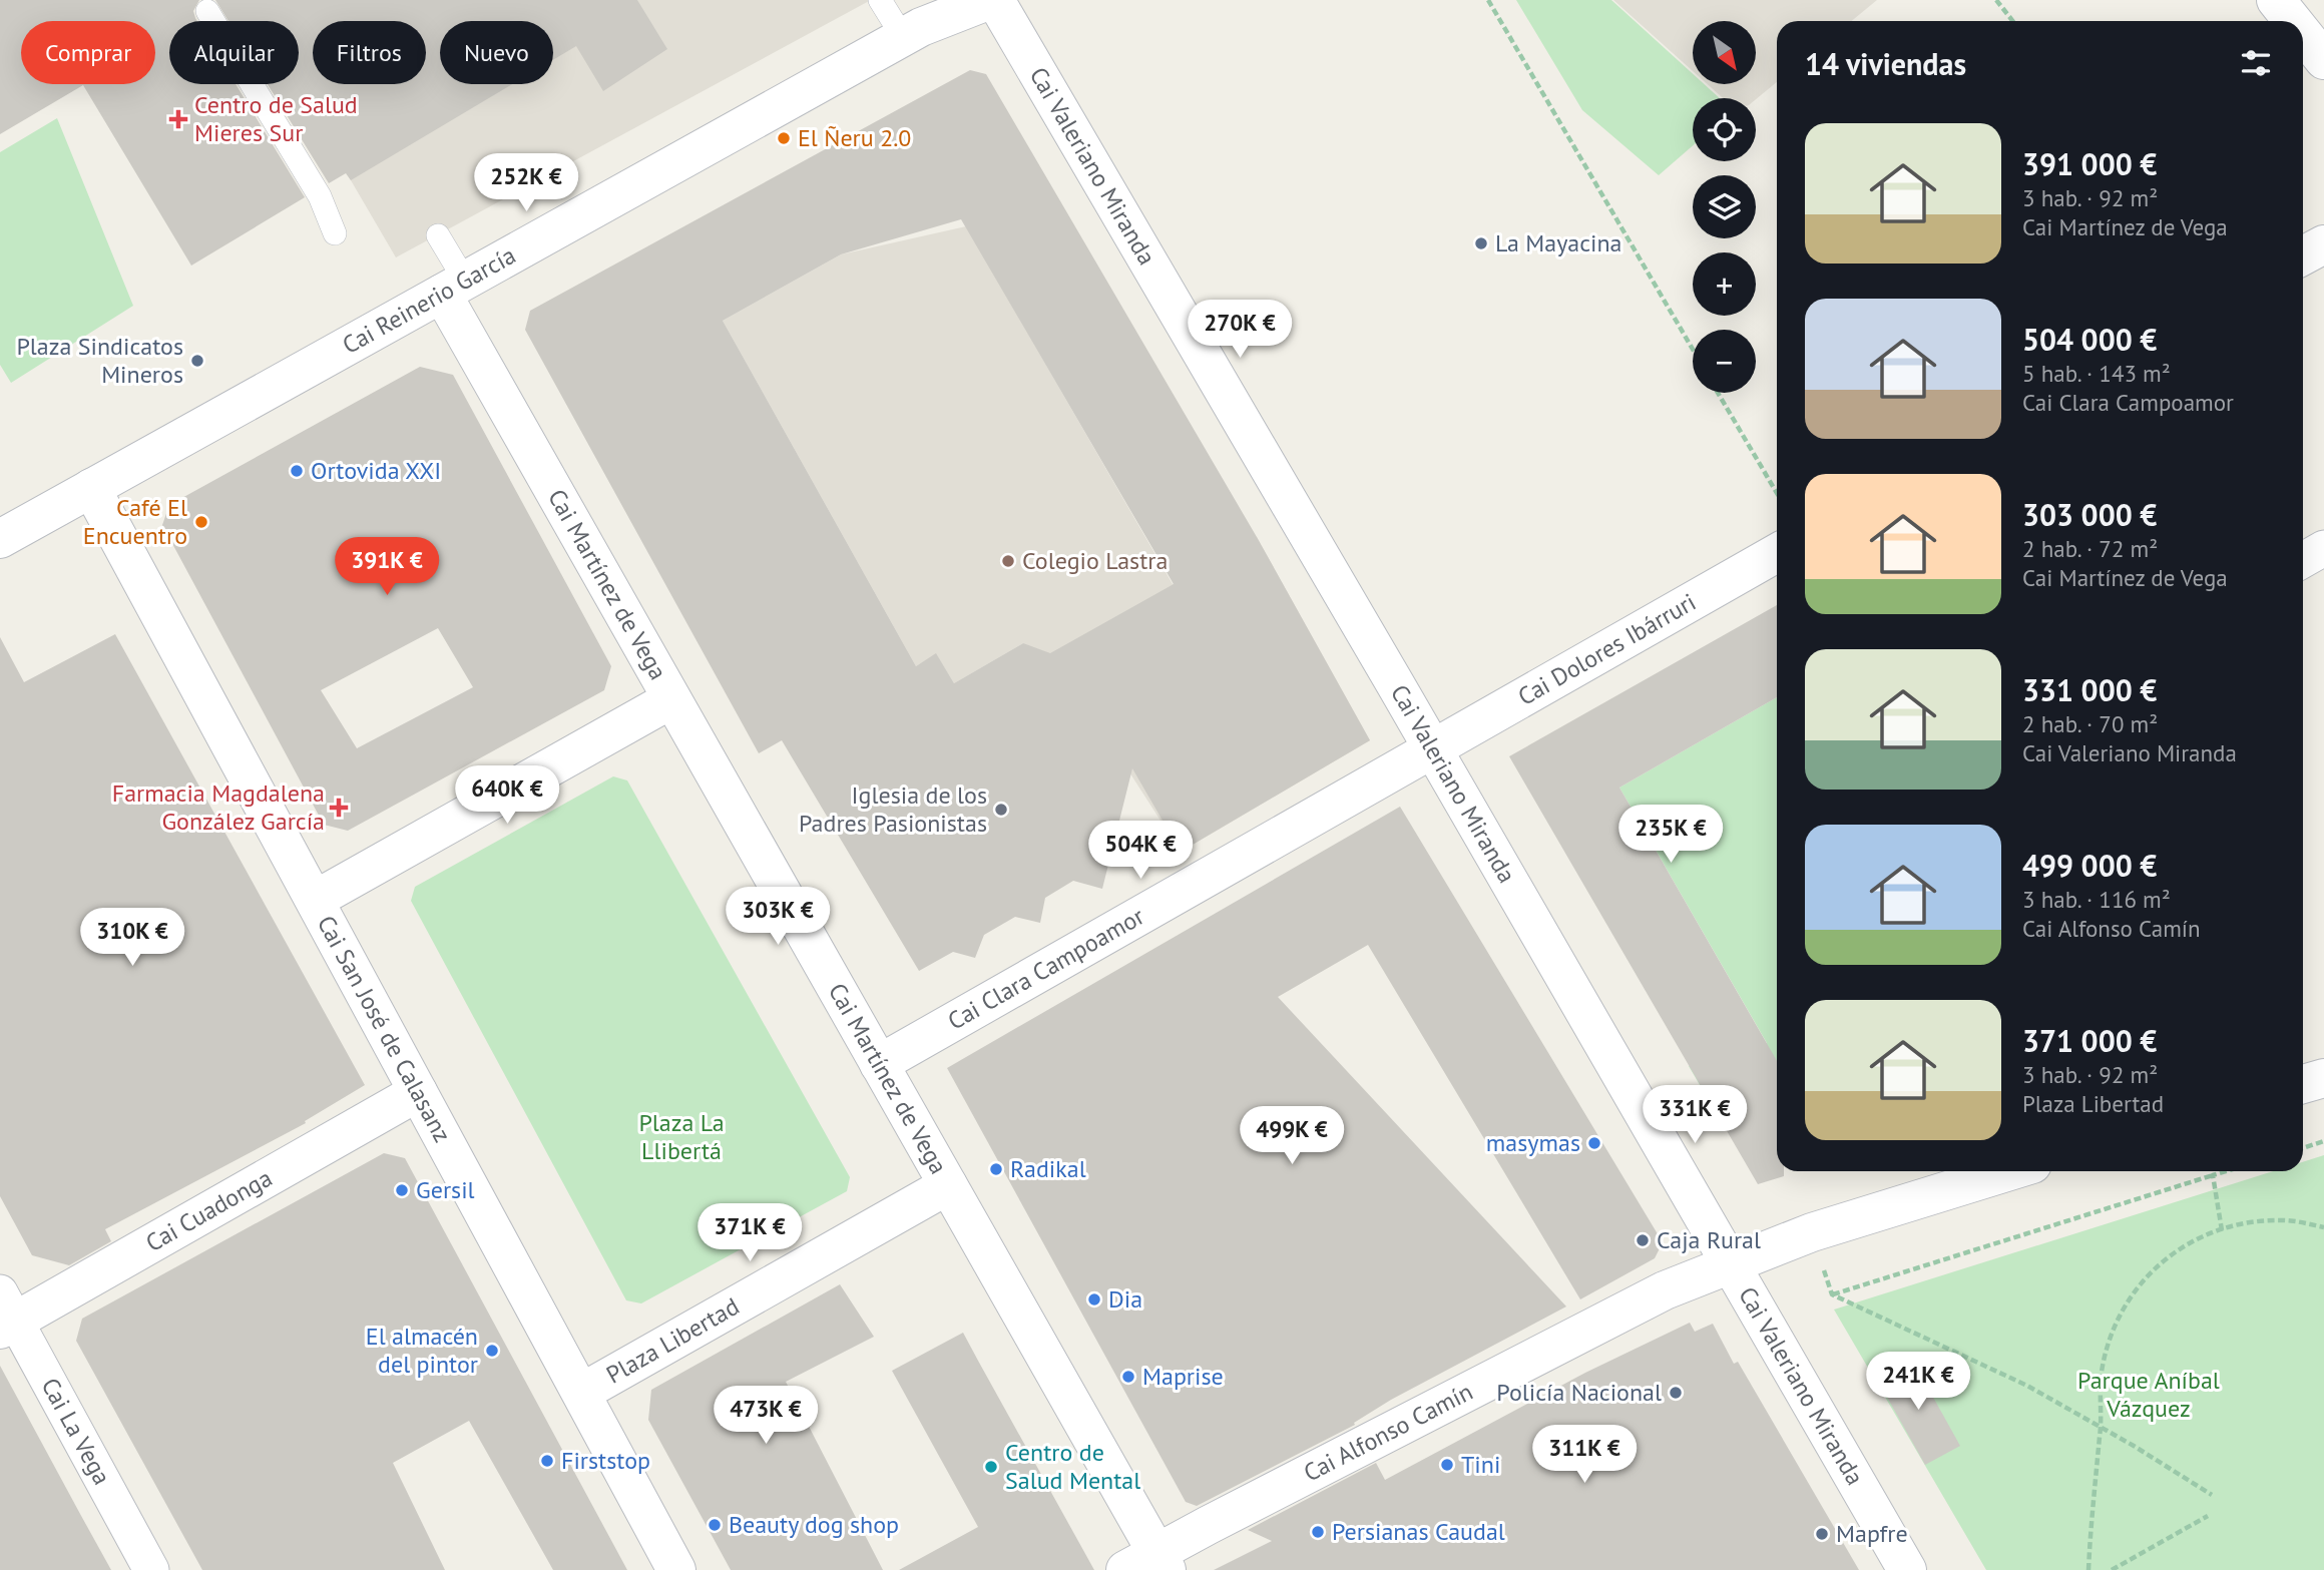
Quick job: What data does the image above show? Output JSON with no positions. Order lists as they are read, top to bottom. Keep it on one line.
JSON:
{"streets":{"street":["Cai Valeriano Miranda","Cai Reinerio García","Cai Martínez de Vega","Cai Dolores Ibárruri","Cai Clara Campoamor","Cai San José de Calasanz","Cai Cuadonga","Plaza Libertad","Cai La Vega","Cai Alfonso Camín"]},"crossings":[["Cai Valeriano Miranda","Cai Reinerio García"],["Cai Valeriano Miranda","Cai Dolores Ibárruri"],["Cai Valeriano Miranda","Cai Clara Campoamor"],["Cai Valeriano Miranda","Cai Alfonso Camín"],["Cai Reinerio García","Cai Martínez de Vega"],["Cai Reinerio García","Cai San José de Calasanz"],["Cai Martínez de Vega","Cai Clara Campoamor"],["Cai Martínez de Vega","Plaza Libertad"],["Cai Martínez de Vega","Cai Alfonso Camín"],["Cai Dolores Ibárruri","Cai Clara Campoamor"],["Cai San José de Calasanz","Cai Cuadonga"],["Cai San José de Calasanz","Plaza Libertad"],["Cai Cuadonga","Cai La Vega"]],"parks":["Plaza La Llibertá","Parque Aníbal Vázquez"],"places":{"health":["Centro de Salud Mieres Sur","Farmacia Magdalena González García"],"other":["El Ñeru 2.0","La Mayacina","Plaza Sindicatos Mineros","Ortovida XXI","Café El Encuentro","Colegio Lastra","Iglesia de los Padres Pasionistas","masymas","Radikal","Gersil","Caja Rural","Dia","El almacén del pintor","Maprise","Policía Nacional","Firststop","Tini","Centro de Salud Mental","Beauty dog shop","Persianas Caudal","Mapfre"]},"north":"bottom right","page":{"map_buttons":["+","−"],"chip":["Comprar","Alquilar","Filtros","Nuevo"],"heading":"14 viviendas","list":[{"name":"391 000 €","note":"3 hab. · 92 m² · Cai Martínez de Vega"},{"name":"504 000 €","note":"5 hab. · 143 m² · Cai Clara Campoamor"},{"name":"303 000 €","note":"2 hab. · 72 m² · Cai Martínez de Vega"},{"name":"331 000 €","note":"2 hab. · 70 m² · Cai Valeriano Miranda"},{"name":"499 000 €","note":"3 hab. · 116 m² · Cai Alfonso Camín"},{"name":"371 000 €","note":"3 hab. · 92 m² · Plaza Libertad"}],"price":["252K €","270K €","391K €","640K €","235K €","504K €","303K €","310K €","331K €","499K €","371K €","241K €","473K €","311K €"]}}
